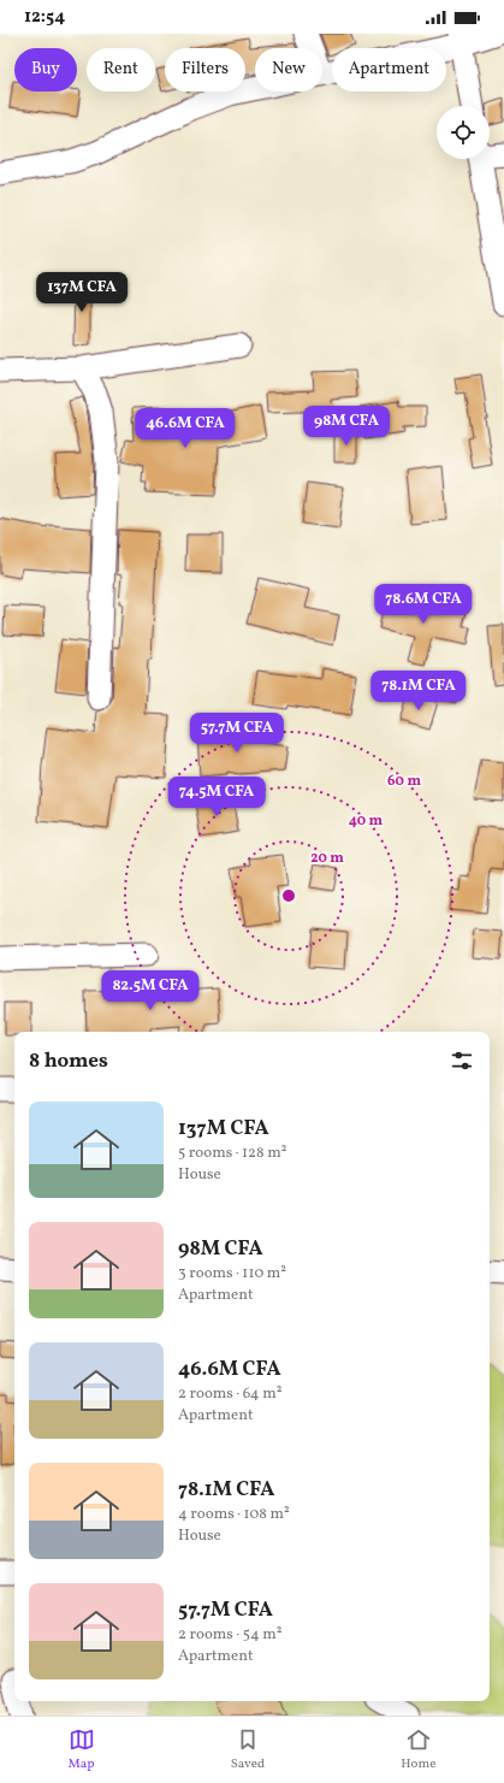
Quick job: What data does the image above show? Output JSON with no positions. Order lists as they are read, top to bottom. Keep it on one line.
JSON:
{"page":{"status":"12:54","chip":["Buy","Rent","Filters","New","Apartment"],"price":["137M CFA","98M CFA","46.6M CFA","78.6M CFA","78.1M CFA","57.7M CFA","74.5M CFA","82.5M CFA"],"heading":"8 homes","list":[{"name":"137M CFA","note":"5 rooms · 128 m² · House"},{"name":"98M CFA","note":"3 rooms · 110 m² · Apartment"},{"name":"46.6M CFA","note":"2 rooms · 64 m² · Apartment"},{"name":"78.1M CFA","note":"4 rooms · 108 m² · House"},{"name":"57.7M CFA","note":"2 rooms · 54 m² · Apartment"}],"tabs":["Map","Saved","Home"]},"rings":["60 m","40 m","20 m"]}
